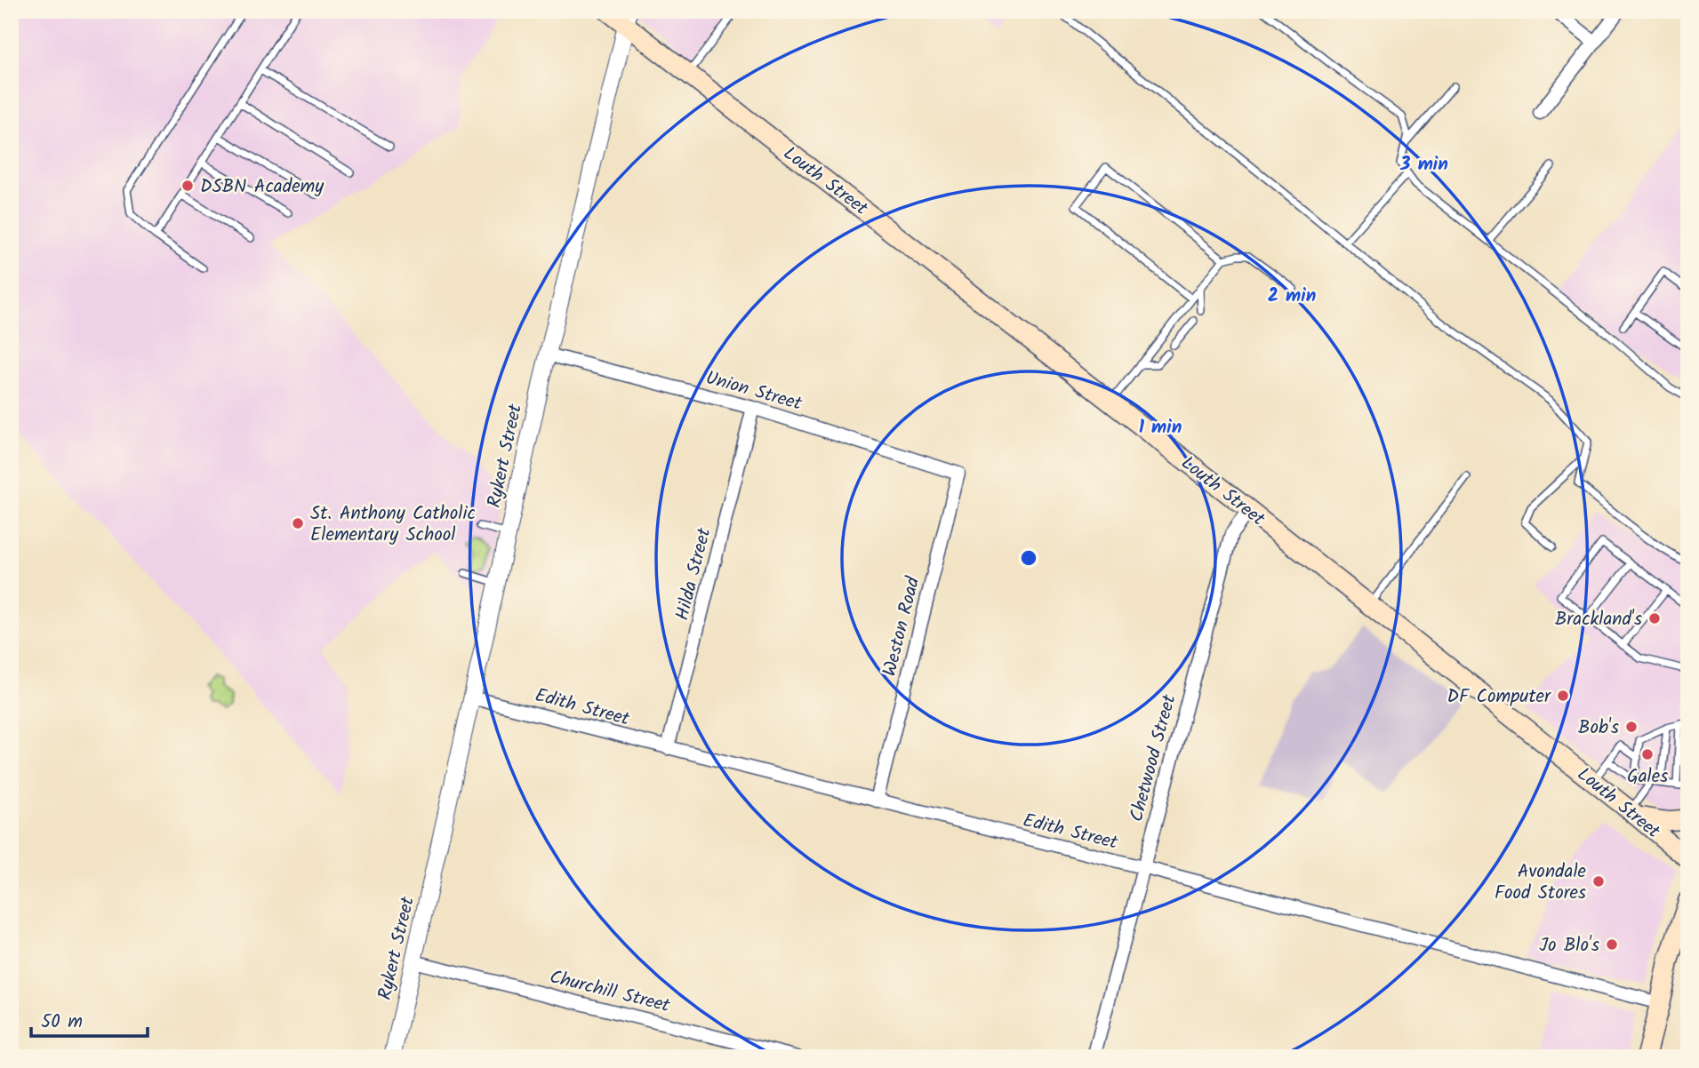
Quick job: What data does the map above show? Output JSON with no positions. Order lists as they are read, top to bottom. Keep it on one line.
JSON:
{"streets":{"main road":["Louth Street"],"street":["Union Street","Rykert Street","Hilda Street","Weston Road","Edith Street","Chetwood Street","Churchill Street"]},"crossings":[["Louth Street","Rykert Street"],["Louth Street","Chetwood Street"],["Union Street","Rykert Street"],["Union Street","Hilda Street"],["Union Street","Weston Road"],["Rykert Street","Edith Street"],["Rykert Street","Churchill Street"],["Hilda Street","Edith Street"],["Weston Road","Edith Street"],["Edith Street","Chetwood Street"]],"places":["DSBN Academy","St. Anthony Catholic Elementary School","Brackland's","DF Computer","Bob's","Gales","Avondale Food Stores","Jo Blo's"],"scale_bar":"50 m","rings":["3 min","2 min","1 min"]}
